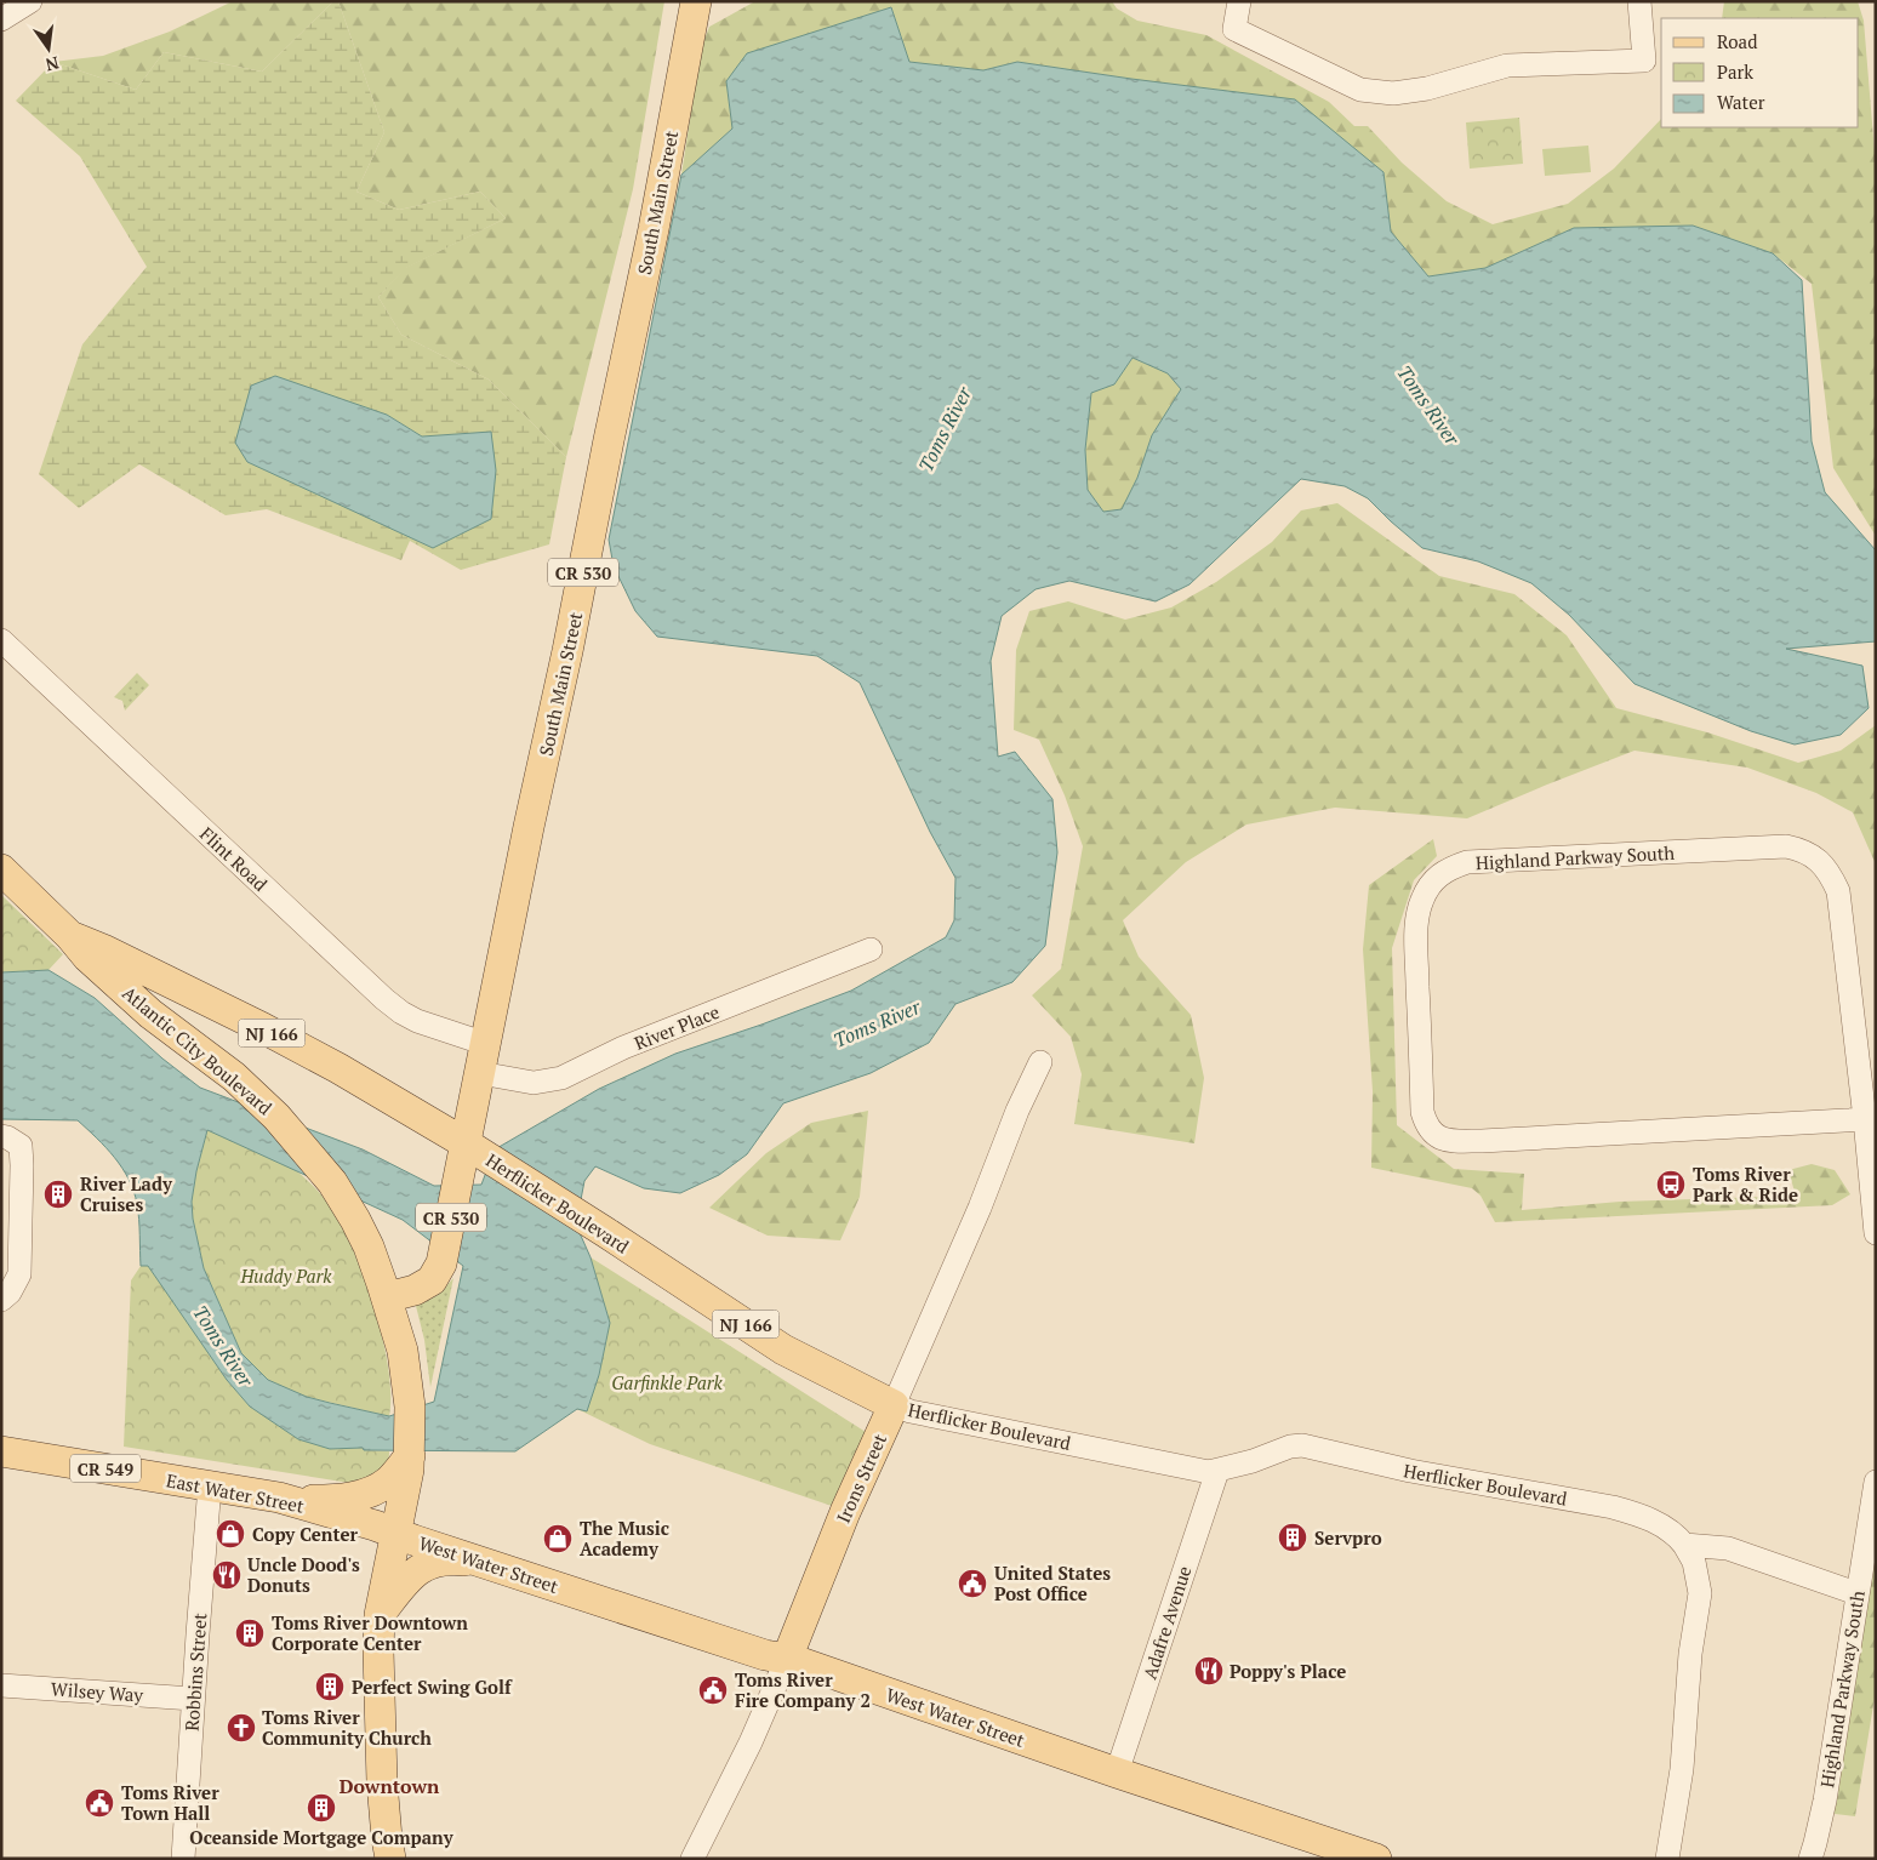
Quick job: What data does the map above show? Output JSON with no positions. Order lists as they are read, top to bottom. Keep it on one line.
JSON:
{"streets":{"main road":["South Main Street","CR 530","NJ 166","Atlantic City Boulevard","Herflicker Boulevard","CR 549","Irons Street","East Water Street","West Water Street"],"street":["Highland Parkway South","Flint Road","River Place","Adafre Avenue","Robbins Street","Wilsey Way"]},"crossings":[["South Main Street","Flint Road"],["South Main Street","River Place"],["South Main Street","Atlantic City Boulevard"],["South Main Street","Herflicker Boulevard"],["Flint Road","River Place"],["NJ 166","Atlantic City Boulevard"],["NJ 166","East Water Street"],["NJ 166","West Water Street"],["Atlantic City Boulevard","Herflicker Boulevard"],["Atlantic City Boulevard","East Water Street"],["Atlantic City Boulevard","West Water Street"],["Herflicker Boulevard","Irons Street"],["Herflicker Boulevard","Adafre Avenue"],["Irons Street","West Water Street"],["East Water Street","West Water Street"],["East Water Street","Robbins Street"],["West Water Street","Adafre Avenue"],["Robbins Street","Wilsey Way"]],"districts":["Downtown"],"water":["Toms River"],"parks":["Huddy Park","Garfinkle Park"],"places":{"bus stop":["Toms River Park & Ride"],"building":["River Lady Cruises","Servpro","Toms River Downtown Corporate Center","Perfect Swing Golf","Oceanside Mortgage Company"],"shop":["Copy Center","The Music Academy"],"restaurant":["Uncle Dood's Donuts","Poppy's Place"],"public building":["United States Post Office","Toms River Fire Company 2","Toms River Town Hall"],"church":["Toms River Community Church"]},"legend":["Road","Park","Water"],"north":"bottom"}
